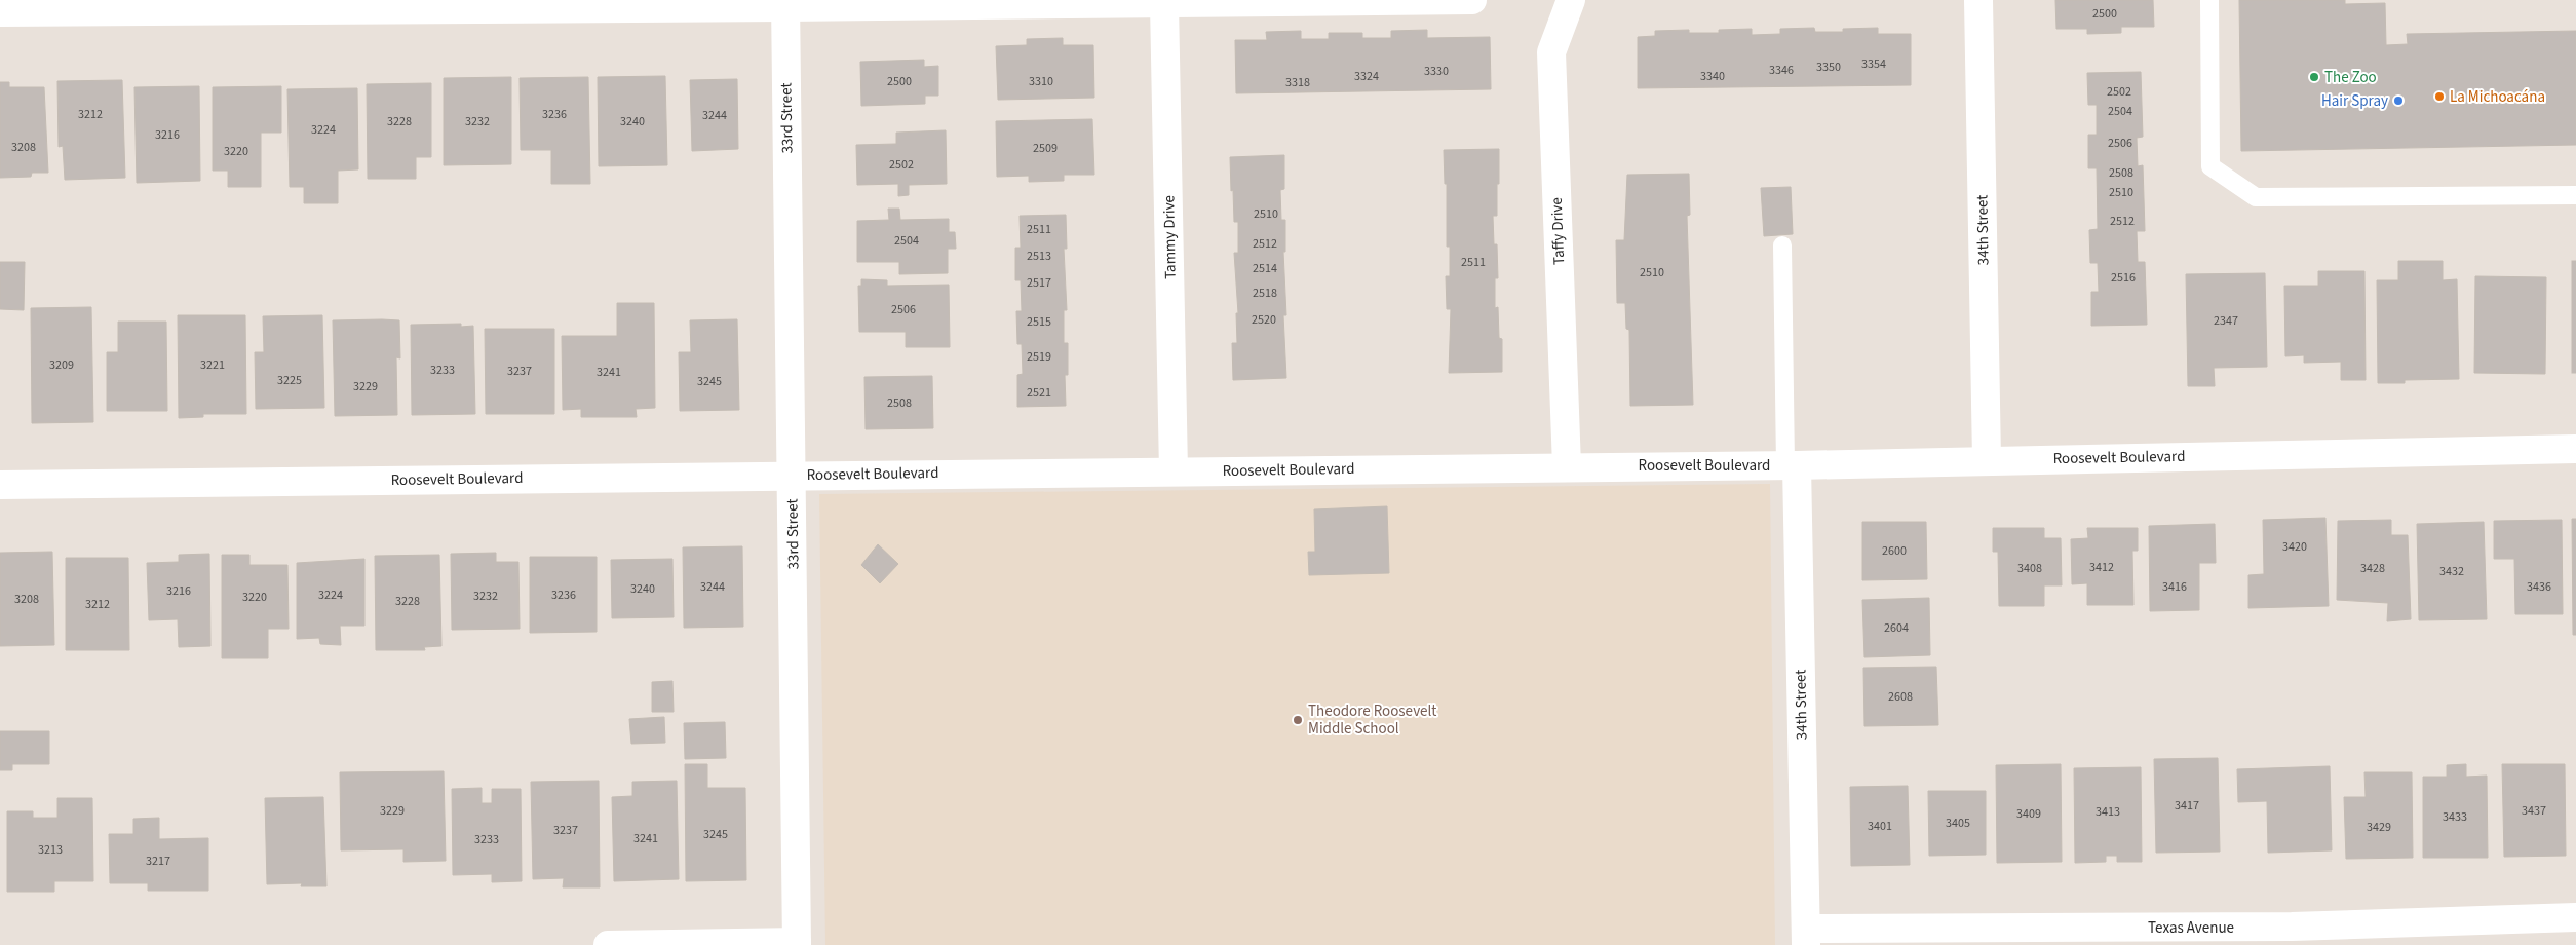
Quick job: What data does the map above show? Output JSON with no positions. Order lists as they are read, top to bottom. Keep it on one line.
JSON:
{"streets":{"street":["33rd Street","34th Street","Taffy Drive","Tammy Drive","Roosevelt Boulevard","Texas Avenue"]},"crossings":[["33rd Street","Roosevelt Boulevard"],["34th Street","Roosevelt Boulevard"],["34th Street","Texas Avenue"],["Taffy Drive","Roosevelt Boulevard"],["Tammy Drive","Roosevelt Boulevard"]],"places":["The Zoo","La Michoacána","Hair Spray","Theodore Roosevelt Middle School"],"house_numbers":["2500","3354","3350","3346","3330","3324","3340","2500","3310","3318","2502","2504","3212","3236","3244","3228","3232","3240","3224","3216","2506","3208","2509","3220","2502","2508","2510","2510","2512","2511","2504","2512","2513","2511","2514","2510","2516","2517","2518","2506","2520","2347","2515","2519","3209","3221","3233","3237","3241","3225","3245","3229","2521","2508","3420","2600","3412","3408","3428","3432","3244","3416","3436","3240","3216","3224","3236","3232","3220","3208","3228","3212","2604","2608","3417","3229","3437","3413","3409","3433","3405","3401","3429","3237","3245","3241","3233","3213","3217"]}
